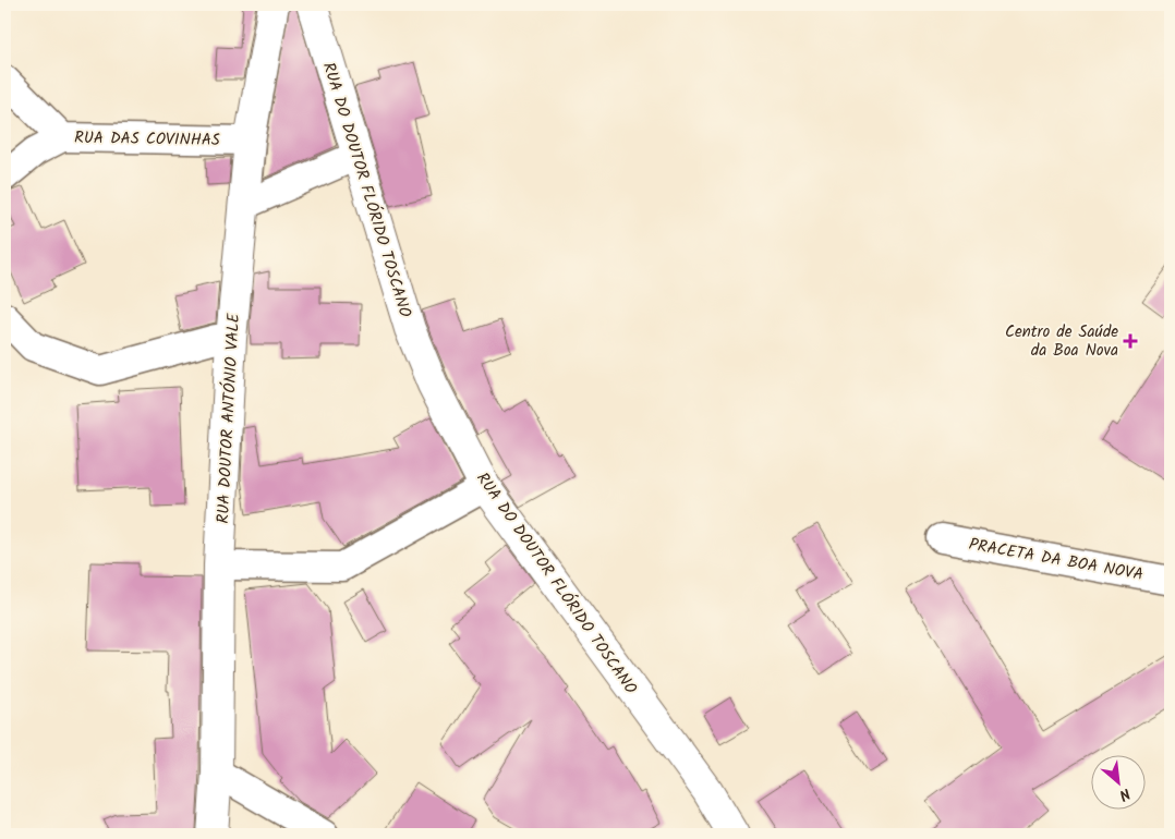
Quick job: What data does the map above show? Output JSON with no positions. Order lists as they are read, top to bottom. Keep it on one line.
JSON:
{"streets":{"main road":["RUA DO DOUTOR FLÓRIDO TOSCANO","RUA DOUTOR ANTÓNIO VALE"],"street":["RUA DAS COVINHAS","PRACETA DA BOA NOVA"]},"crossings":[["RUA DAS COVINHAS","RUA DOUTOR ANTÓNIO VALE"]],"places":{"health":["Centro de Saúde da Boa Nova"]},"north":"bottom right"}
